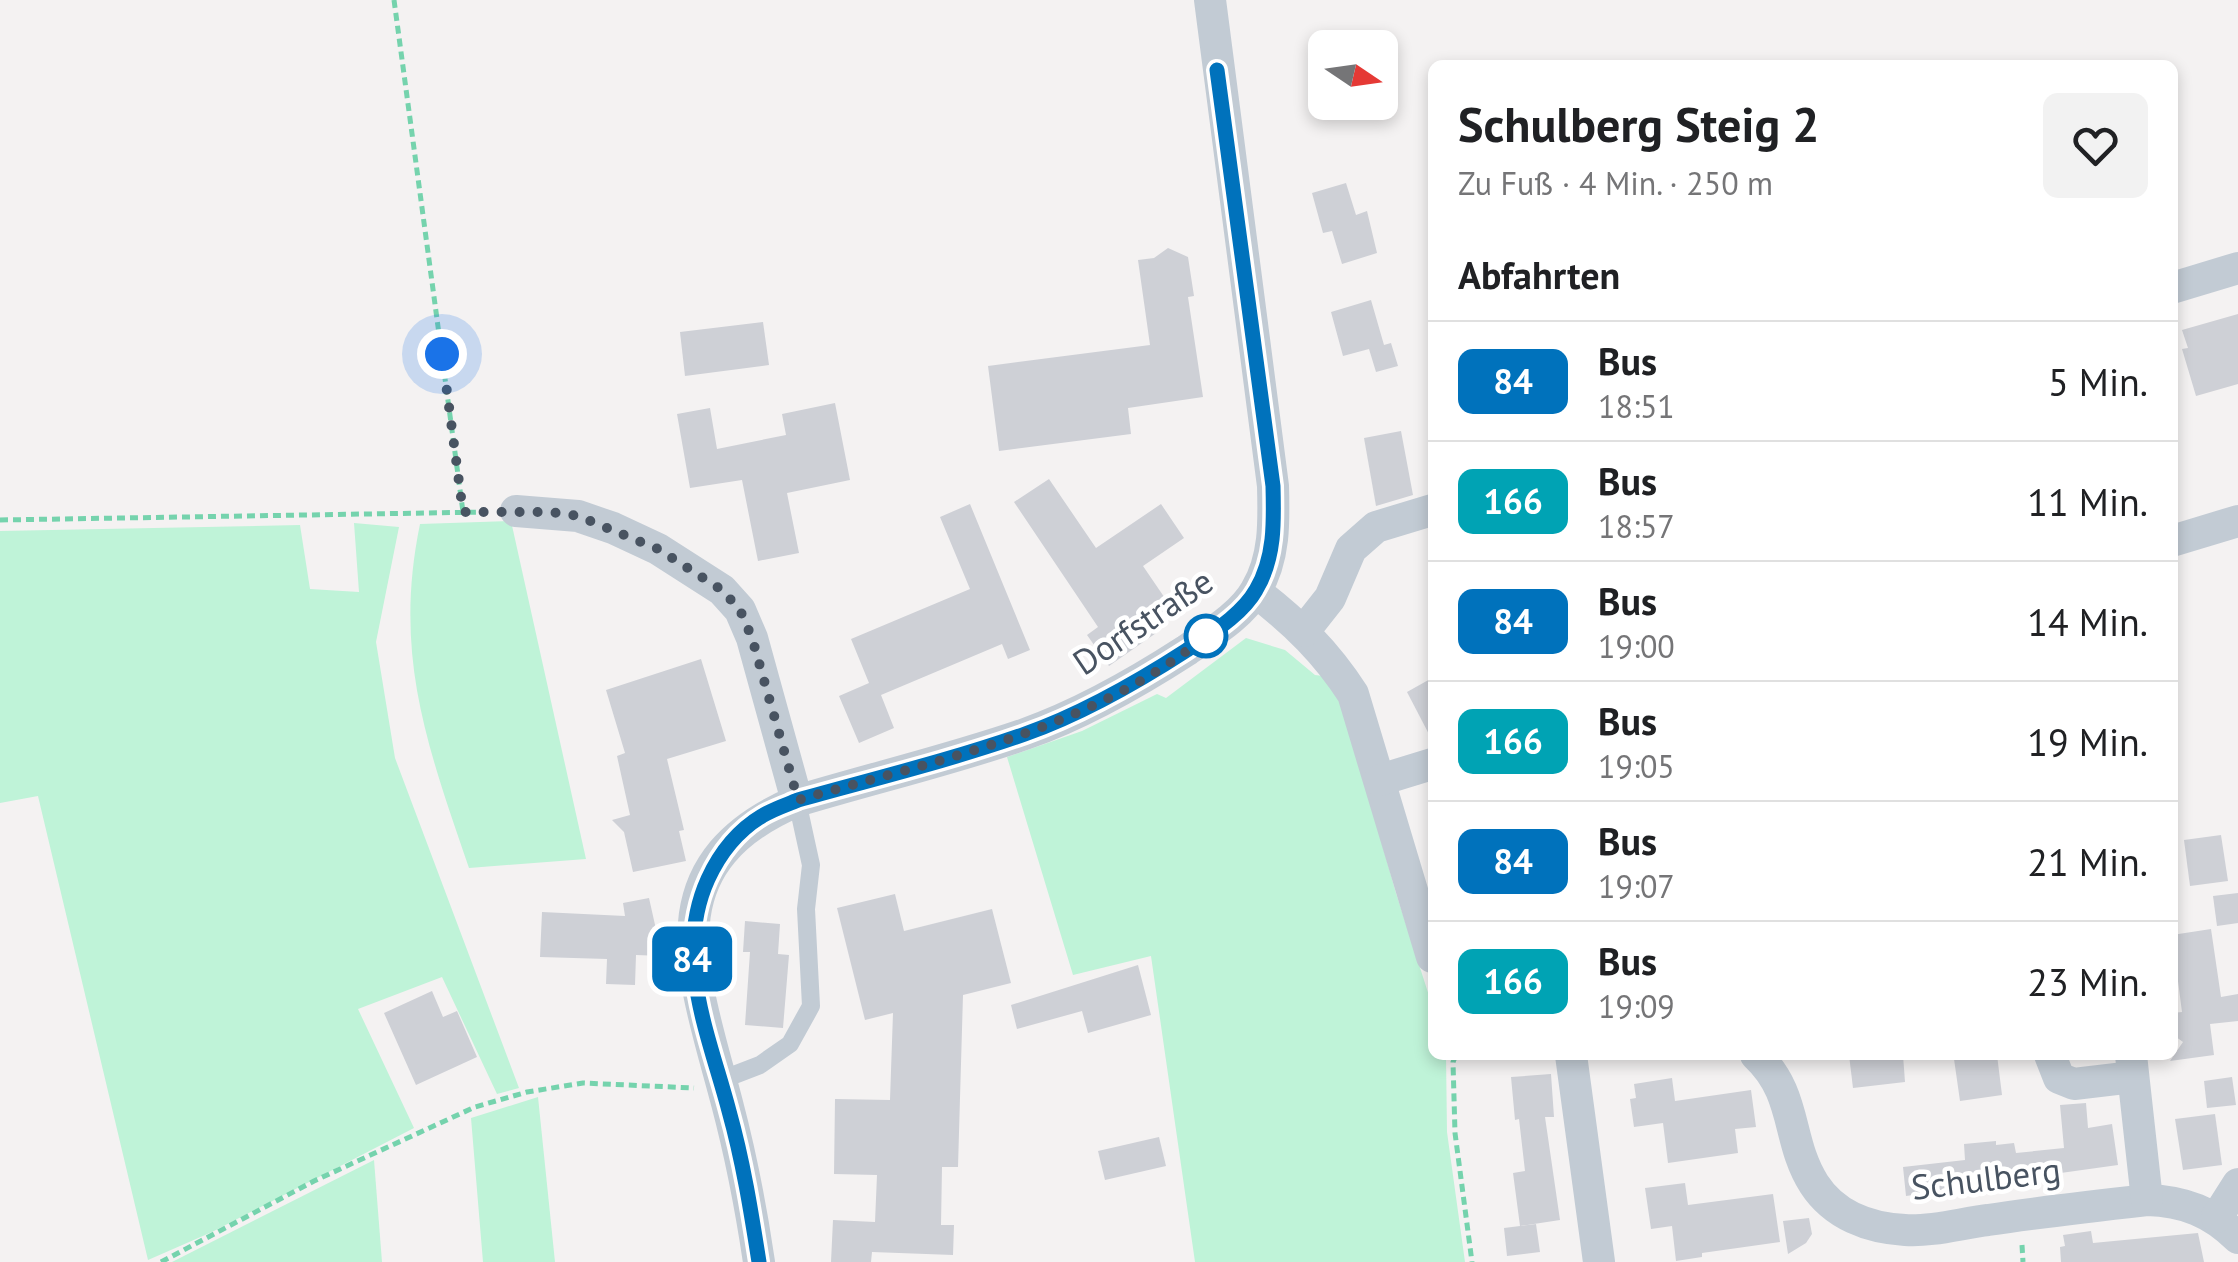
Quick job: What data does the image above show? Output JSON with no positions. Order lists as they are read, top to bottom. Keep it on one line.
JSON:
{"streets":{"street":["Dorfstraße","Schulberg"]},"lines":["bus line 84"],"north":"right","page":{"on_map":"84","heading":[["Schulberg Steig 2","Zu Fuß · 4 Min. · 250 m"],"Abfahrten"],"list":[{"mark":"84","name":"Bus","note":"18:51","value":"5 Min."},{"mark":"166","name":"Bus","note":"18:57","value":"11 Min."},{"mark":"84","name":"Bus","note":"19:00","value":"14 Min."},{"mark":"166","name":"Bus","note":"19:05","value":"19 Min."},{"mark":"84","name":"Bus","note":"19:07","value":"21 Min."},{"mark":"166","name":"Bus","note":"19:09","value":"23 Min."}]}}
